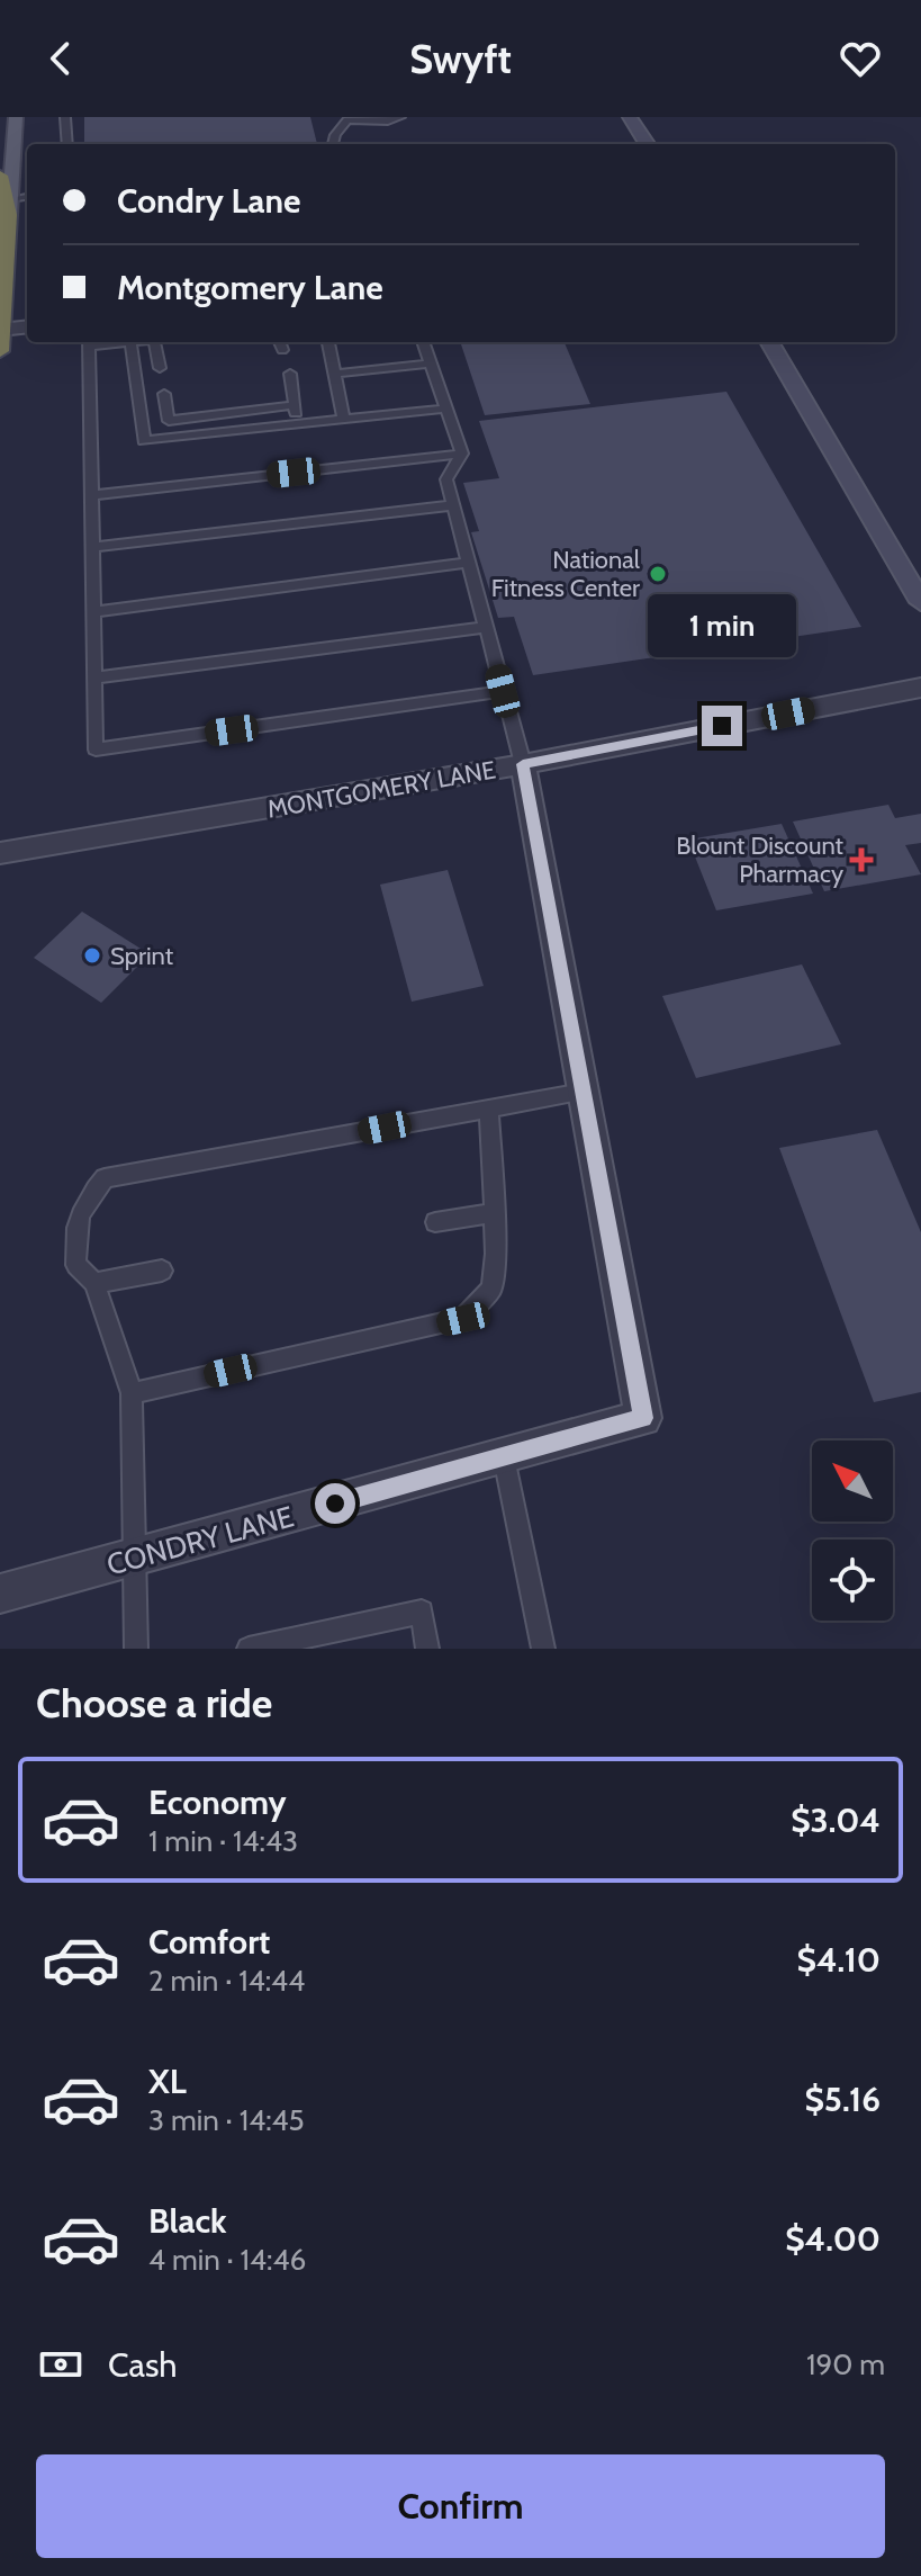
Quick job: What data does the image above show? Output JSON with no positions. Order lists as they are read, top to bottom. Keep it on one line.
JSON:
{"streets":{"street":["MONTGOMERY LANE","CONDRY LANE"]},"crossings":[["MONTGOMERY LANE","CONDRY LANE"]],"places":{"other":["National Fitness Center","Sprint"],"health":["Blount Discount Pharmacy"]},"north":"top left","page":{"header":"Swyft","banner":["Condry Lane","Montgomery Lane"],"bubble":"1 min","heading":"Choose a ride","list":[{"name":"Economy","note":"1 min · 14:43","value":"$3.04"},{"name":"Comfort","note":"2 min · 14:44","value":"$4.10"},{"name":"XL","note":"3 min · 14:45","value":"$5.16"},{"name":"Black","note":"4 min · 14:46","value":"$4.00"}],"pay":["Cash","190 m"],"buttons":"Confirm"}}
